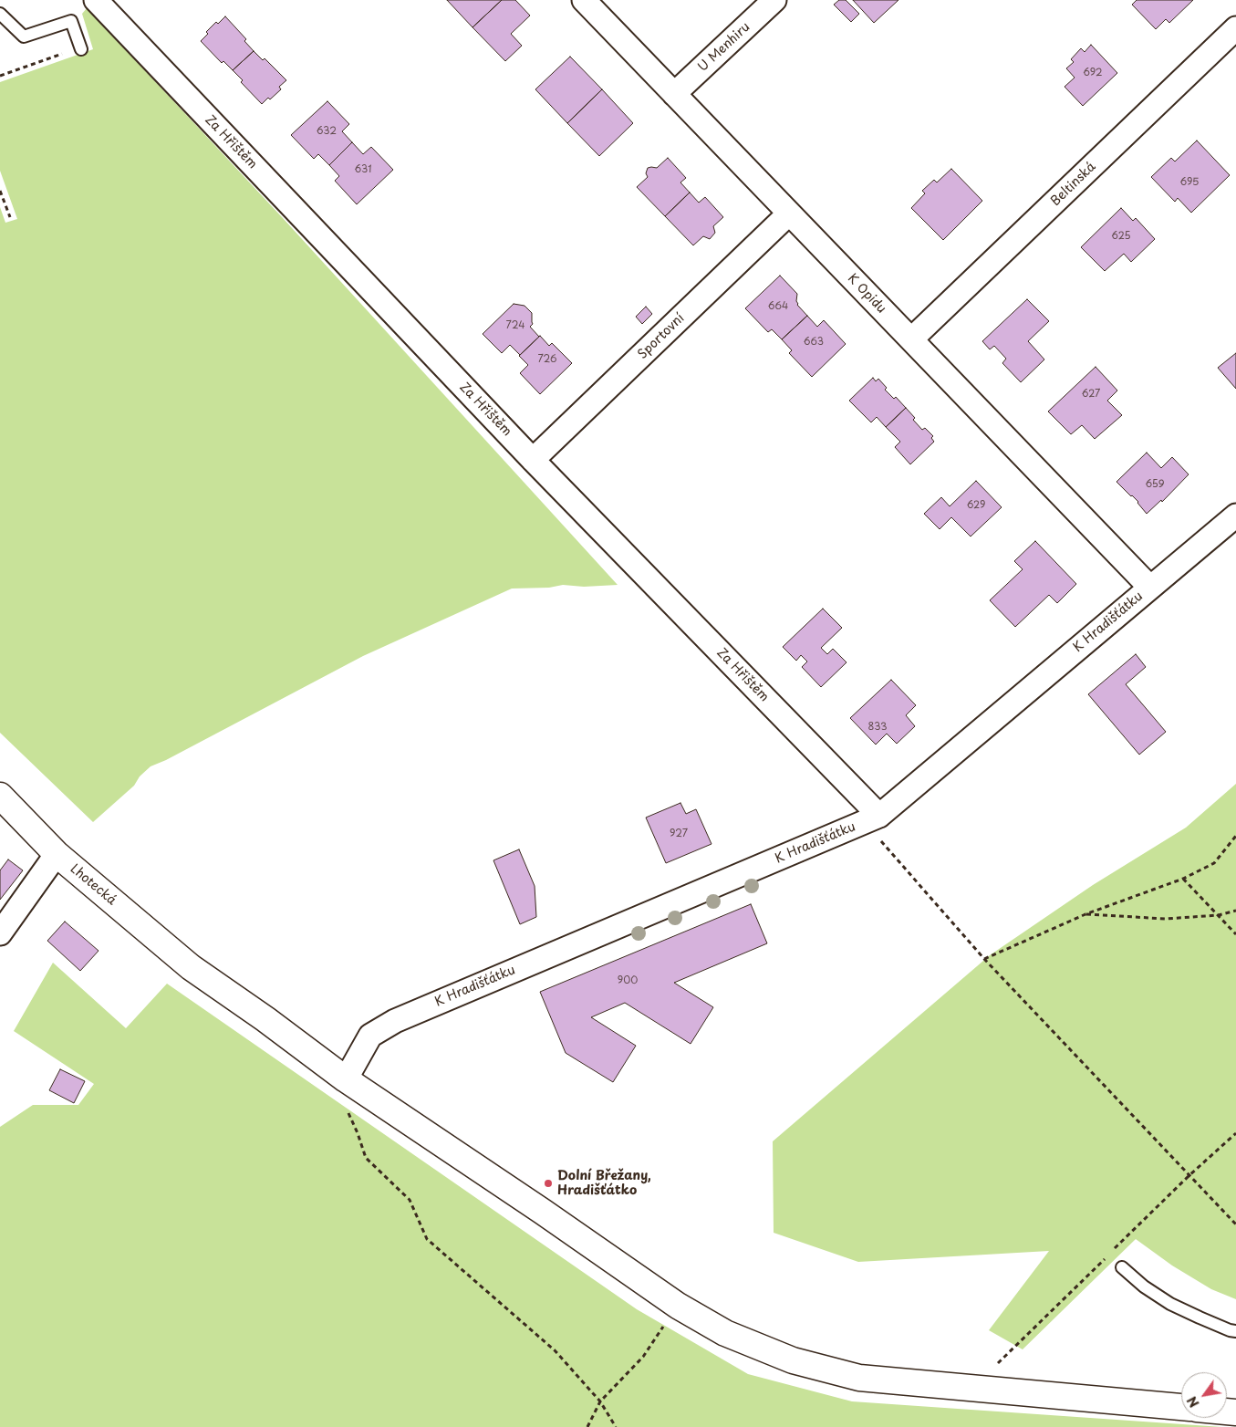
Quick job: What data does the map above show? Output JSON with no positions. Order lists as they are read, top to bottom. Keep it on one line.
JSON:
{"streets":{"street":["U Menhiru","Za Hřištěm","Beltinská","K Opidu","Sportovní","K Hradišťátku","Lhotecká"]},"crossings":[["U Menhiru","K Opidu"],["Za Hřištěm","Sportovní"],["Za Hřištěm","K Hradišťátku"],["Beltinská","K Opidu"],["K Opidu","Sportovní"],["K Opidu","K Hradišťátku"],["K Hradišťátku","Lhotecká"]],"places":["Dolní Břežany, Hradišťátko"],"house_numbers":["692","632","631","695","625","664","724","663","726","627","659","629","833","927","900"],"north":"bottom left"}
